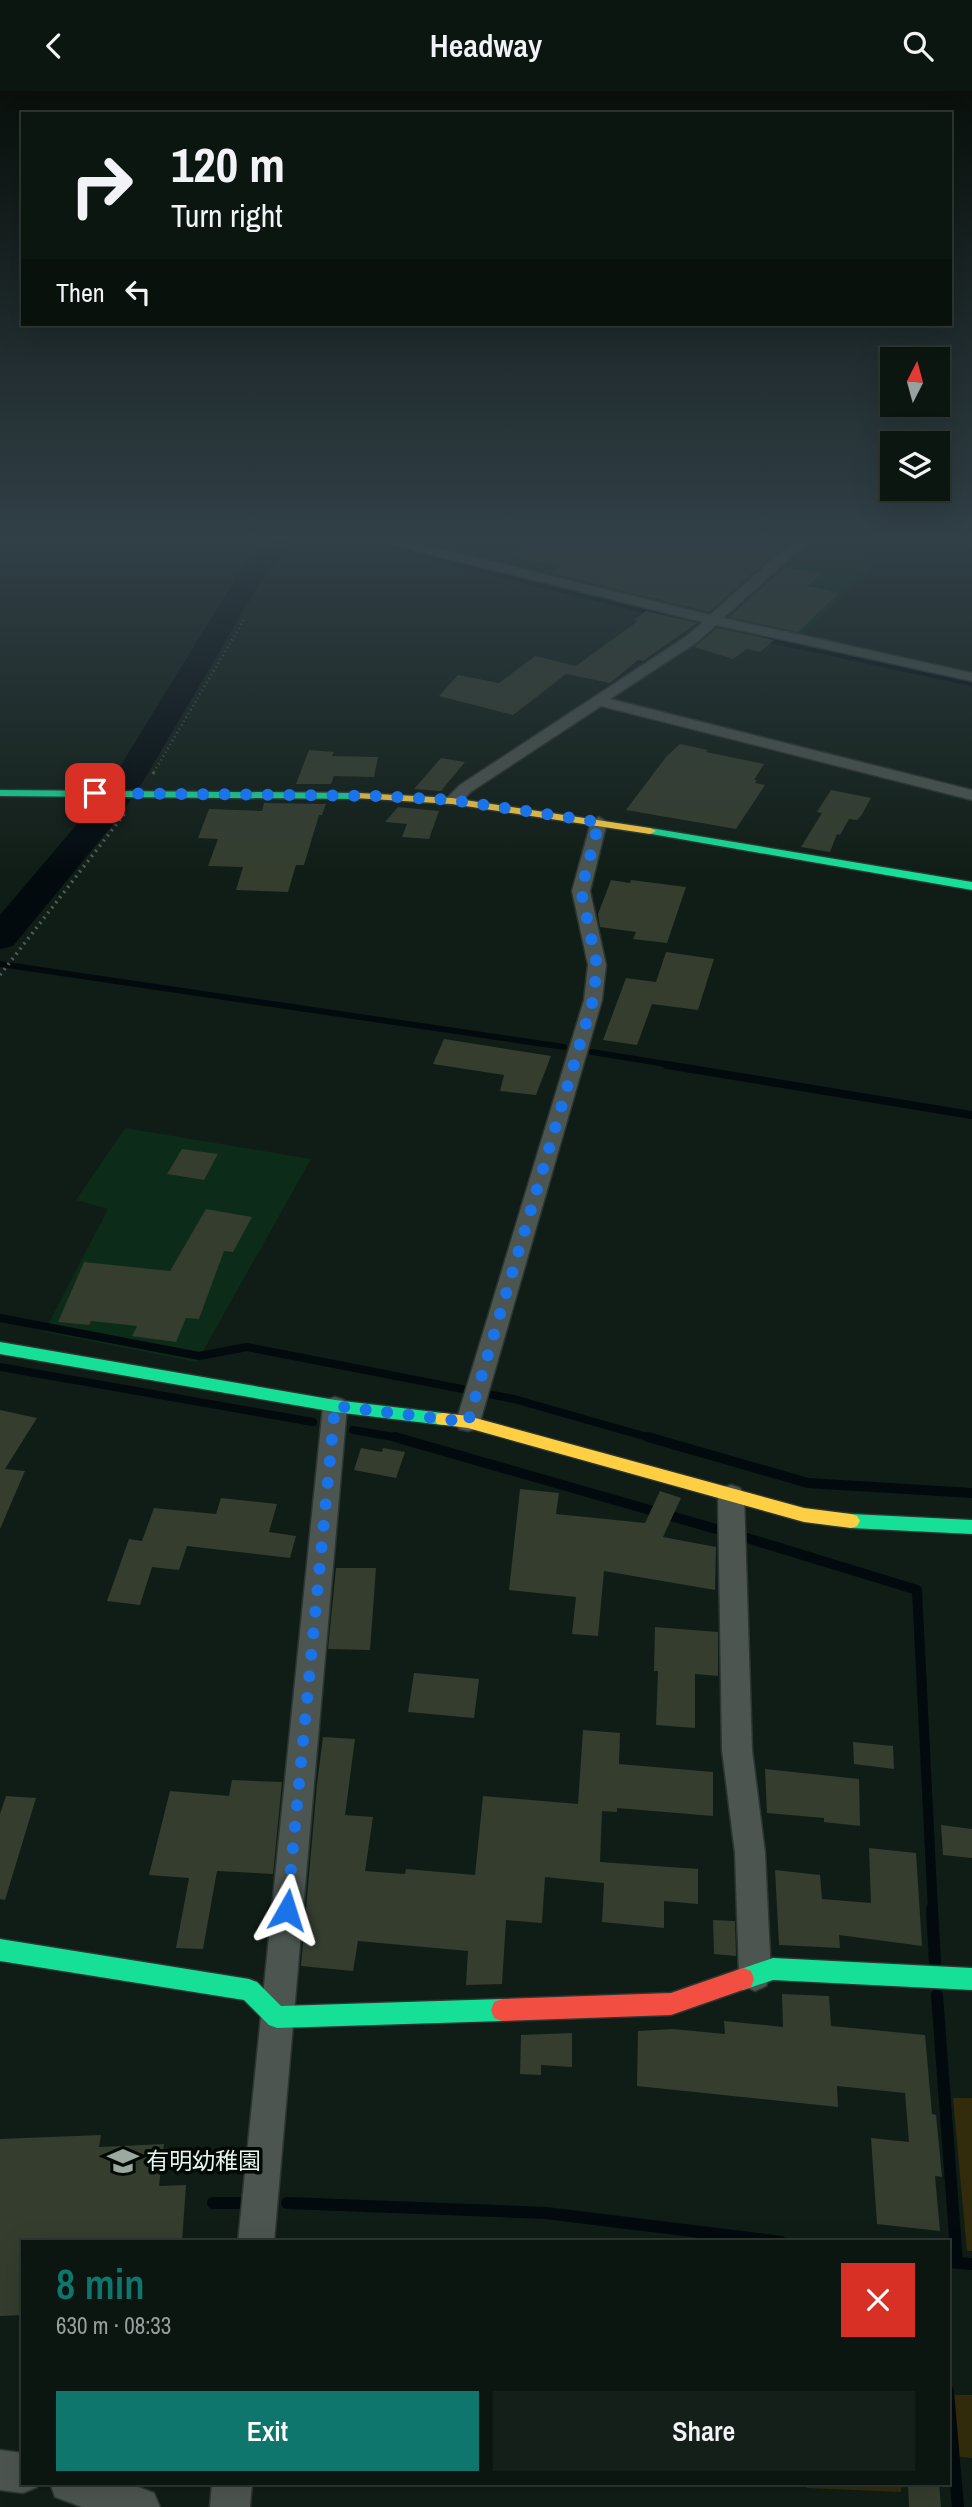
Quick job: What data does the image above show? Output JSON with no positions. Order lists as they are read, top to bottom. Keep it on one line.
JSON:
{"places":{"school or university":["有明幼稚園"]},"north":"top","page":{"header":"Headway","turn":["120 m","Turn right"],"then":"Then","heading":["8 min","630 m · 08:33"],"buttons":["Exit","Share"]}}
